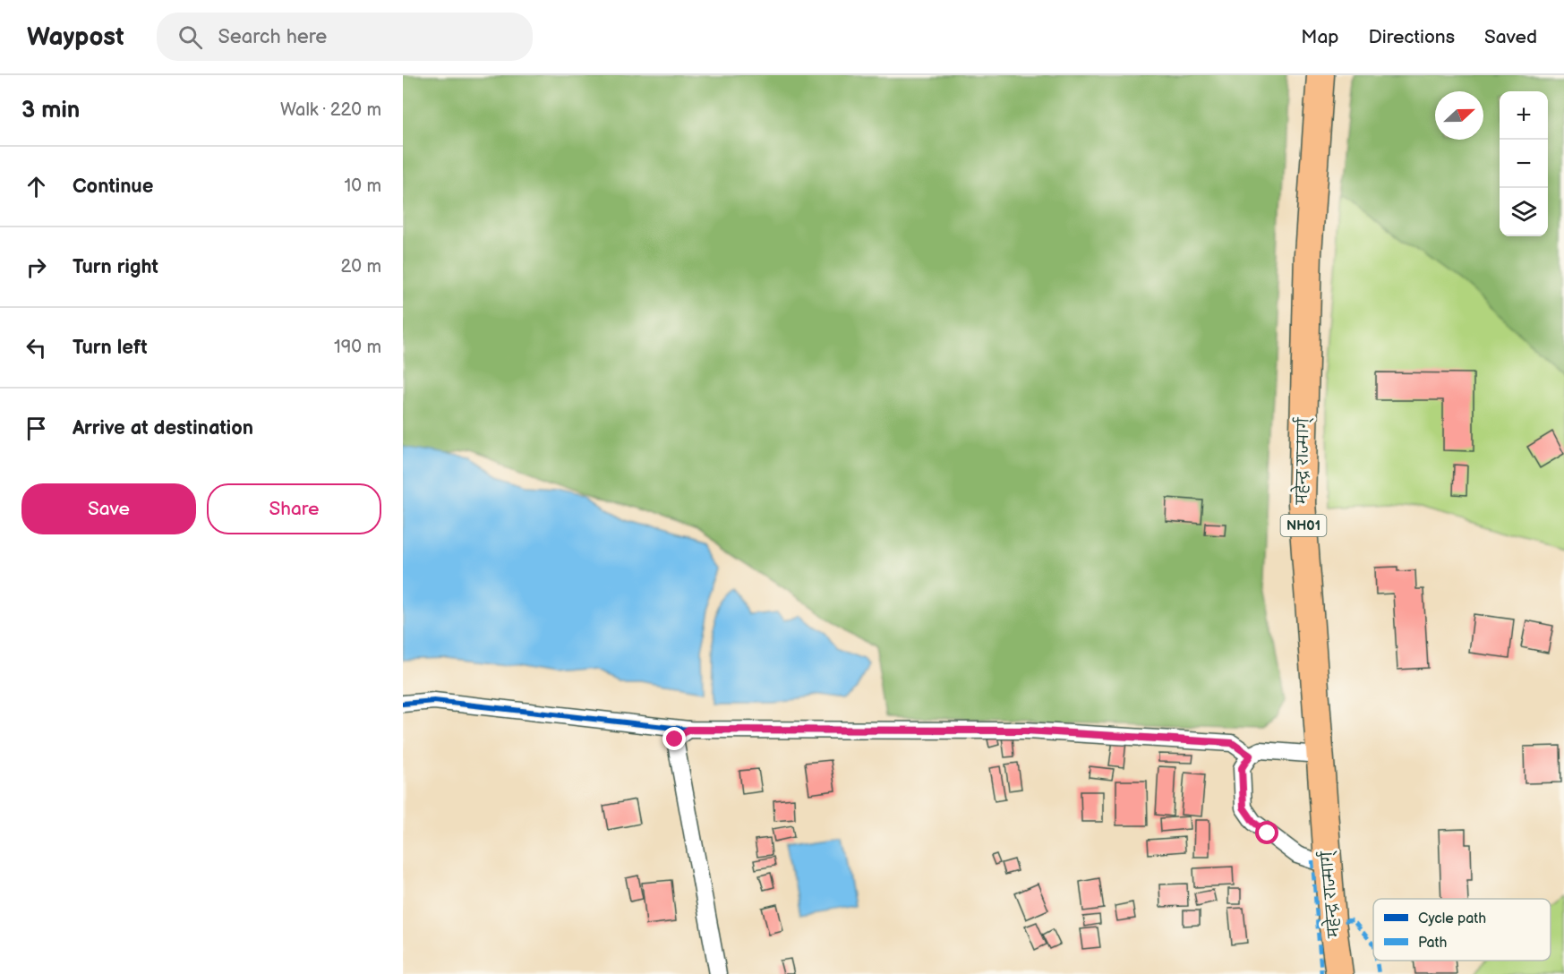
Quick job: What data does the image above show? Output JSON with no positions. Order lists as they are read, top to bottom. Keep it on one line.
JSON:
{"streets":{"highway":["महेन्द्र राज्मार्ग्","NH01"]},"legend":["Cycle path","Path"],"north":"right","page":{"header":"Waypost","search":"Search here","nav":["Map","Directions","Saved"],"heading":["3 min","Walk · 220 m"],"map_buttons":["+","−"],"list":[["Continue","10 m"],["Turn right","20 m"],["Turn left","190 m"],"Arrive at destination"],"buttons":["Save","Share"]}}
